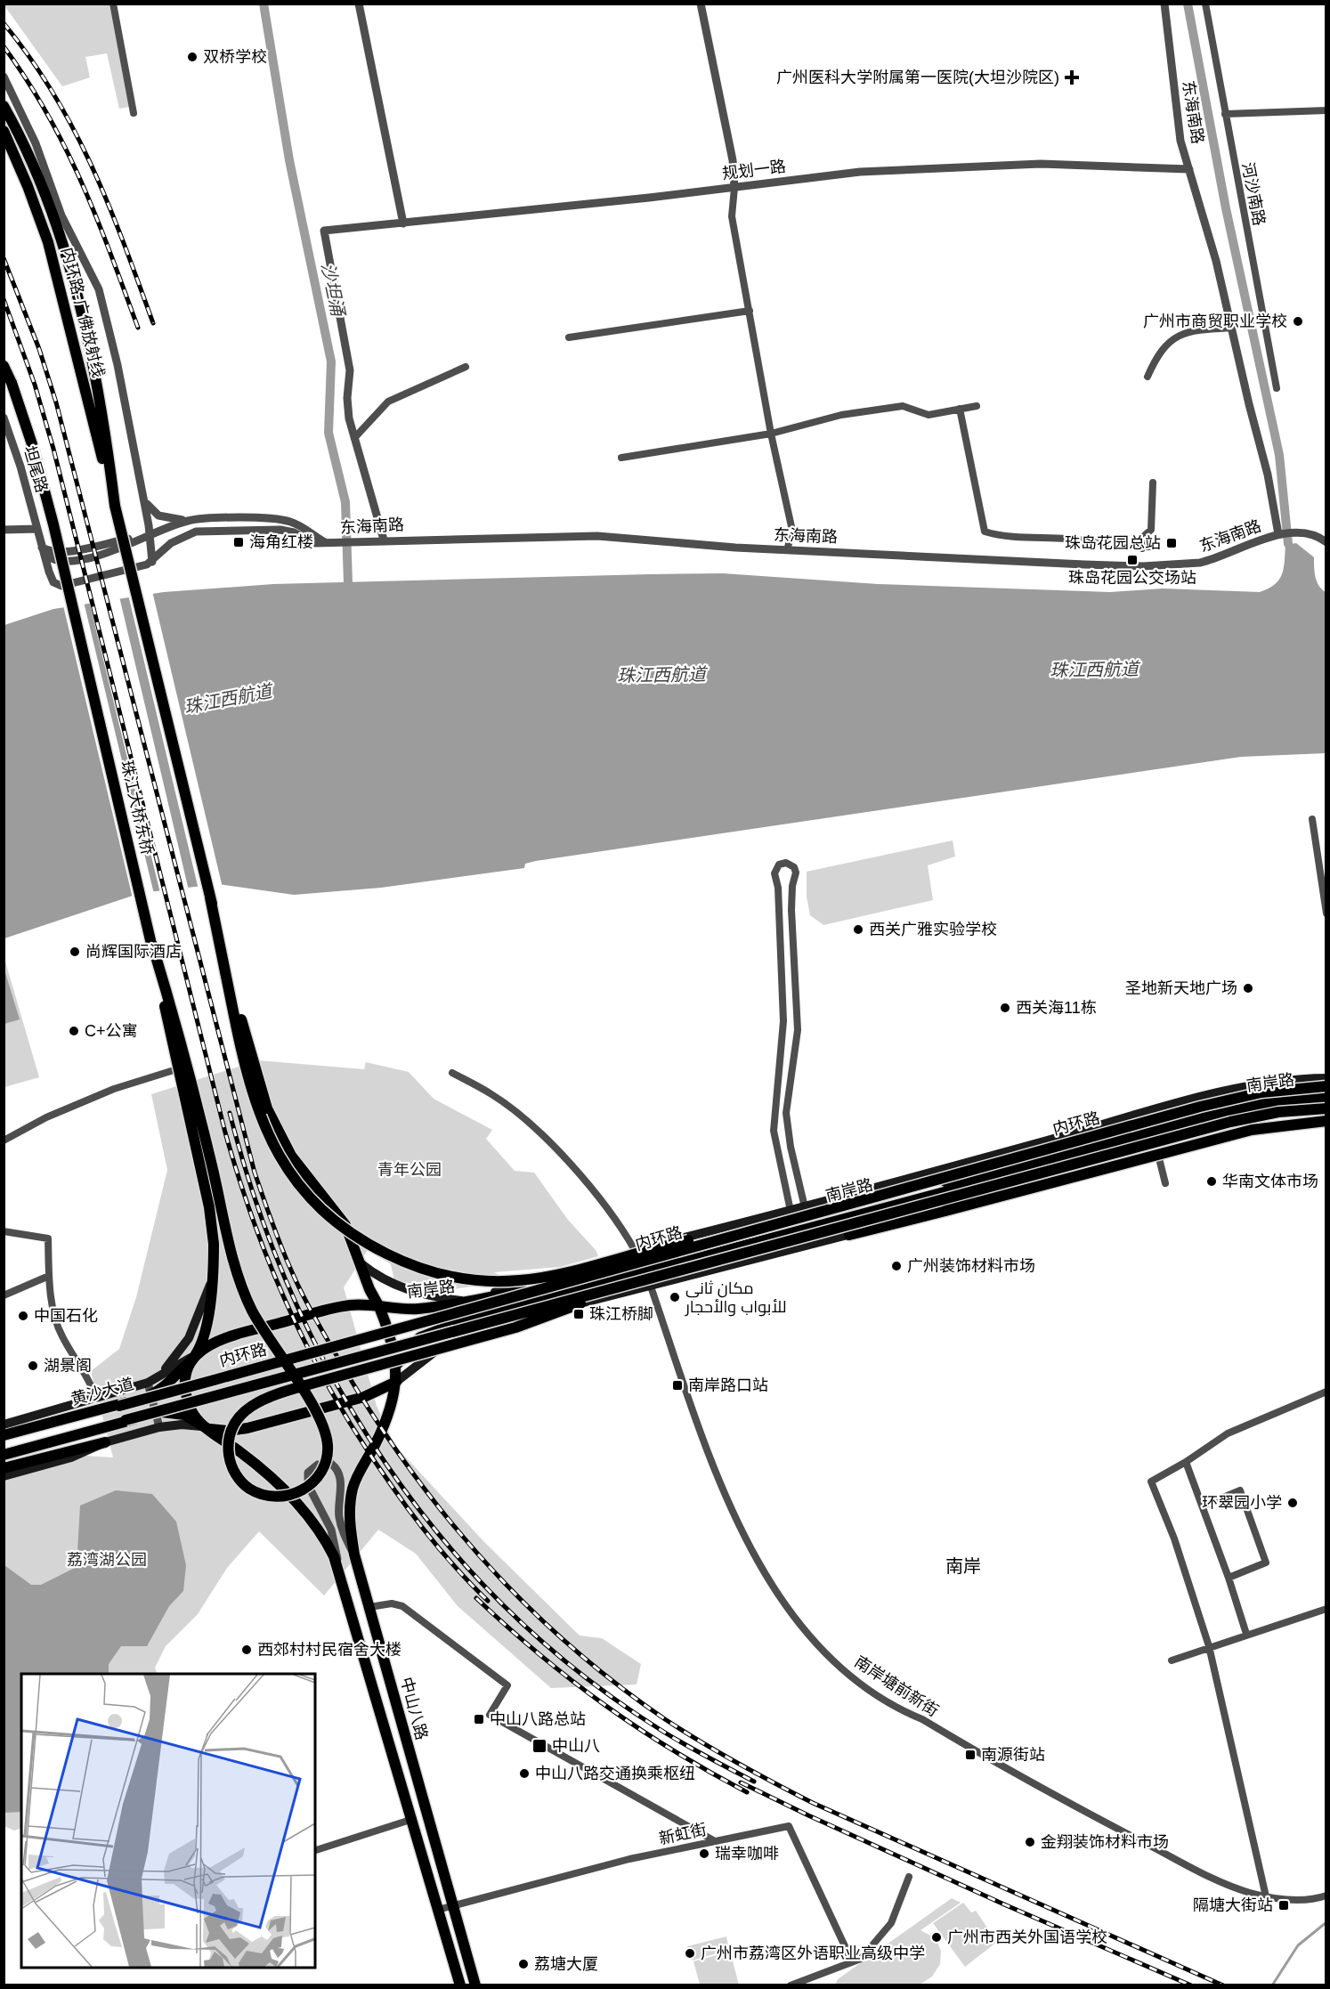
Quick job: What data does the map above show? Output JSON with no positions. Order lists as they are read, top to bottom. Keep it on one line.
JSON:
{"streets":{"main road":["内环路-广佛放射线","珠江大桥东桥","南岸路","内环路","黄沙大道","中山八路"],"street":["东海南路","规划一路","河沙南路","坦尾路","南岸塘前新街","新虹街"]},"crossings":[["东海南路","规划一路"],["东海南路","坦尾路"],["珠江大桥东桥","南岸路"],["珠江大桥东桥","黄沙大道"],["珠江大桥东桥","中山八路"],["南岸路","内环路"],["南岸路","黄沙大道"],["南岸路","中山八路"],["内环路","黄沙大道"],["中山八路","新虹街"]],"districts":["南岸"],"water":["沙坦涌","珠江西航道"],"parks":["青年公园","荔湾湖公园"],"places":{"other":["双桥学校","广州市商贸职业学校","西关广雅实验学校","尚辉国际酒店","圣地新天地广场","西关海11栋","C+公寓","华南文体市场","广州装饰材料市场","مكان ثاني للأبواب والأحجار","中国石化","湖景阁","环翠园小学","西郊村村民宿舍大楼","中山八路交通换乘枢纽","金翔装饰材料市场","瑞幸咖啡","广州市西关外国语学校","广州市荔湾区外语职业高级中学","荔塘大厦"],"health":["广州医科大学附属第一医院(大坦沙院区)"],"transit":["海角红楼","珠岛花园总站","珠岛花园公交场站","珠江桥脚","南岸路口站","中山八路总站","中山八","南源街站","隔塘大街站"]}}
